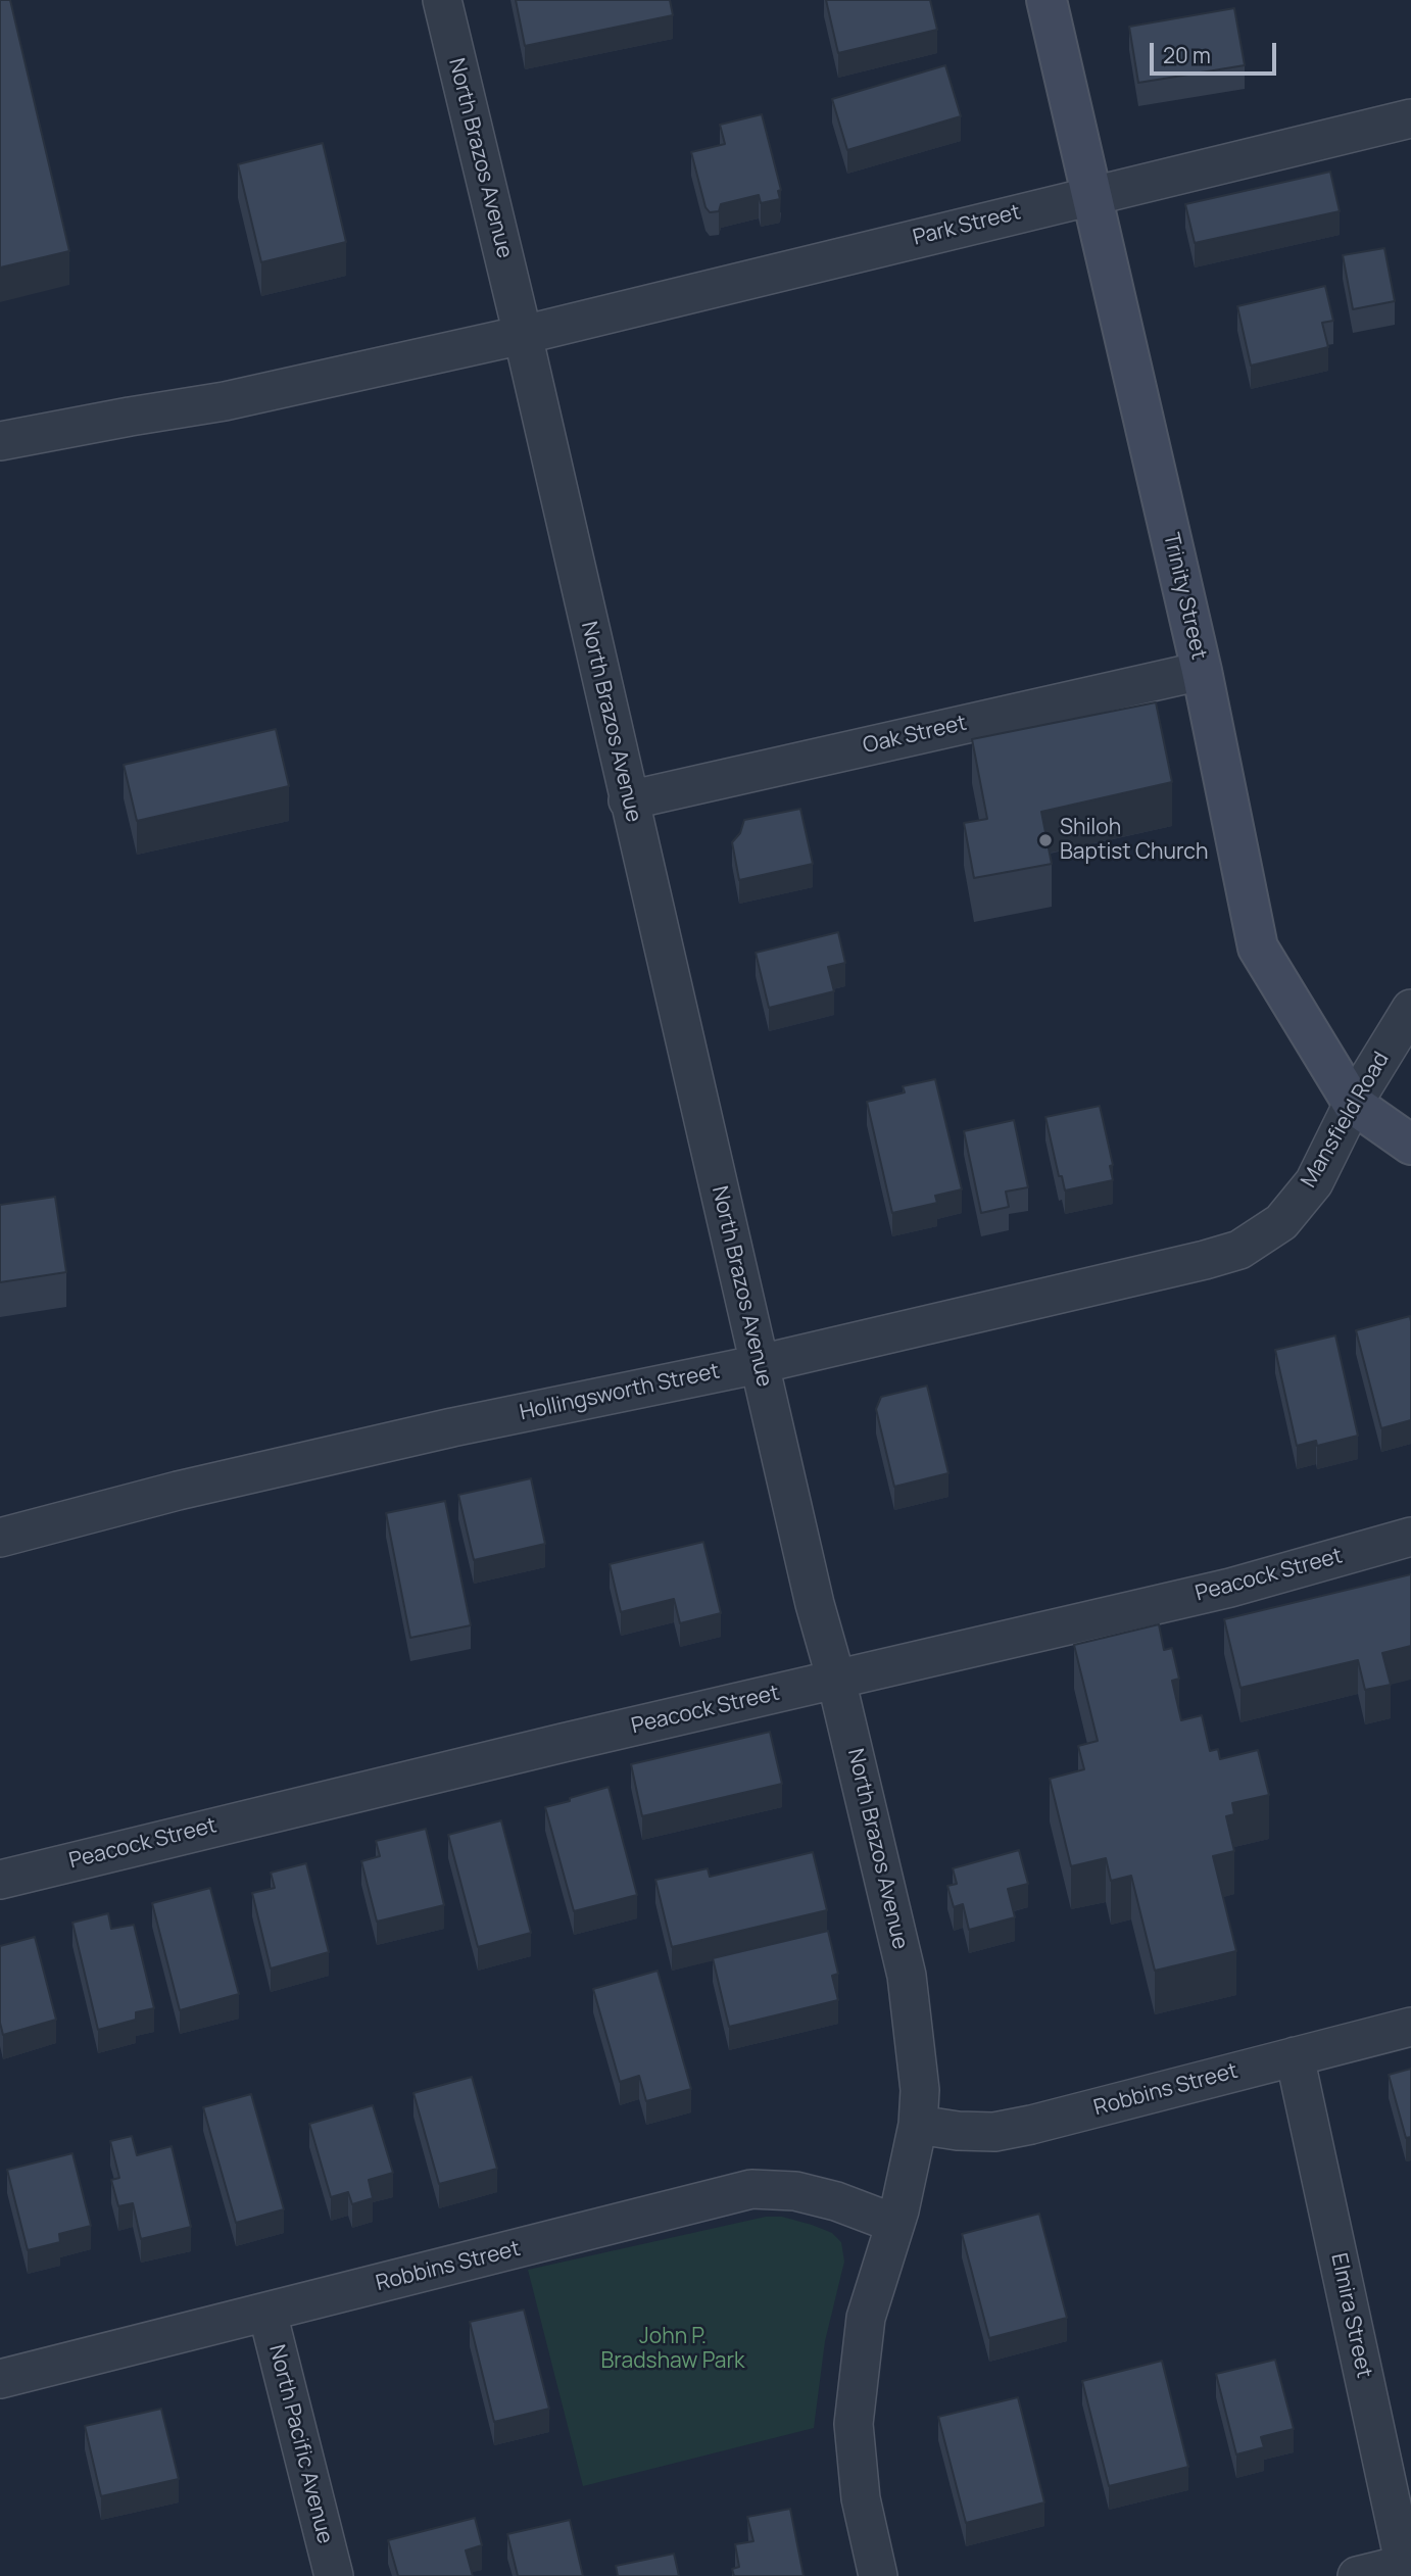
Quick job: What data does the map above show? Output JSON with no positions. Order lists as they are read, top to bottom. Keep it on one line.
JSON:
{"streets":{"street":["North Brazos Avenue","Park Street","Trinity Street","Oak Street","Mansfield Road","Hollingsworth Street","Peacock Street","Robbins Street","Elmira Street","North Pacific Avenue"]},"crossings":[["North Brazos Avenue","Park Street"],["North Brazos Avenue","Oak Street"],["North Brazos Avenue","Hollingsworth Street"],["North Brazos Avenue","Peacock Street"],["North Brazos Avenue","Robbins Street"],["Park Street","Trinity Street"],["Trinity Street","Oak Street"],["Trinity Street","Mansfield Road"],["Mansfield Road","Hollingsworth Street"],["Robbins Street","Elmira Street"],["Robbins Street","North Pacific Avenue"]],"parks":["John P. Bradshaw Park"],"places":["Shiloh Baptist Church"],"scale_bar":"20 m"}
